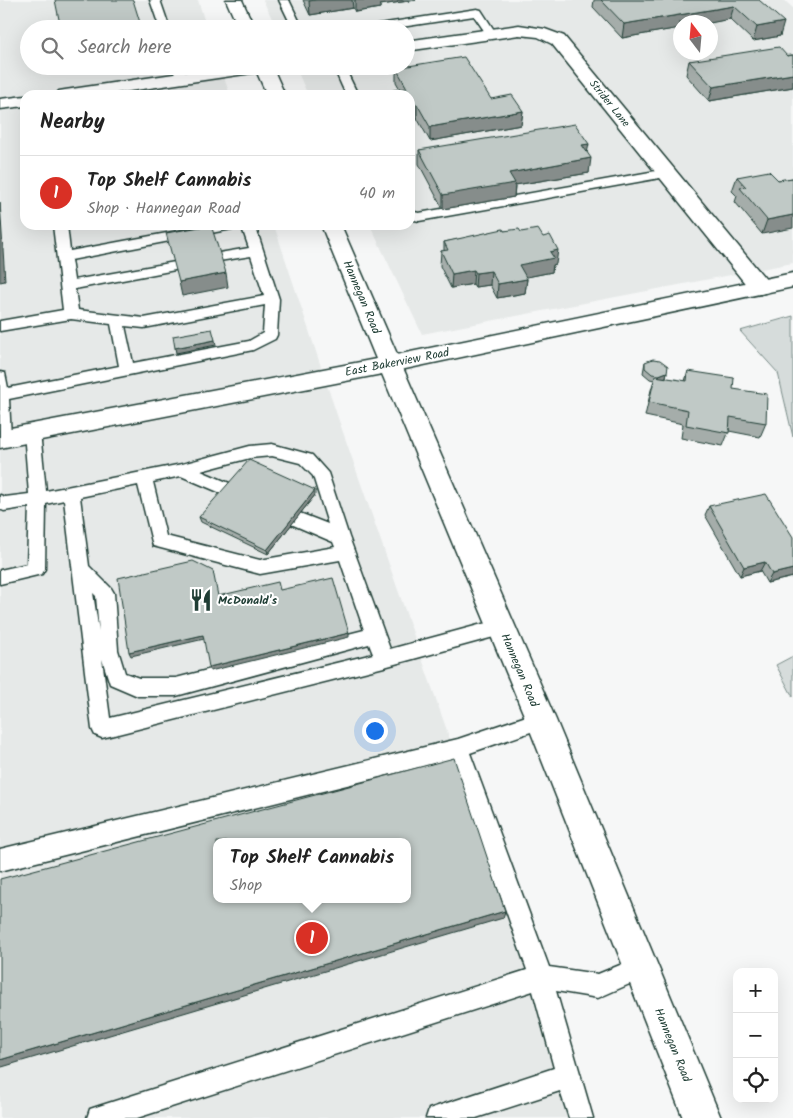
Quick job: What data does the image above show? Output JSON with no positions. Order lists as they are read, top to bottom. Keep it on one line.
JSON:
{"streets":{"street":["Strider Lane","Hannegan Road","East Bakerview Road"]},"crossings":[["Strider Lane","East Bakerview Road"],["Hannegan Road","East Bakerview Road"]],"places":{"restaurant":["McDonald's"]},"north":"top","page":{"search":"Search here","heading":"Nearby","list":[{"mark":"1","name":"Top Shelf Cannabis","note":"Shop · Hannegan Road","value":"40 m"}],"popup":["Top Shelf Cannabis","Shop"],"pins":"1","map_buttons":["+","−"]}}
